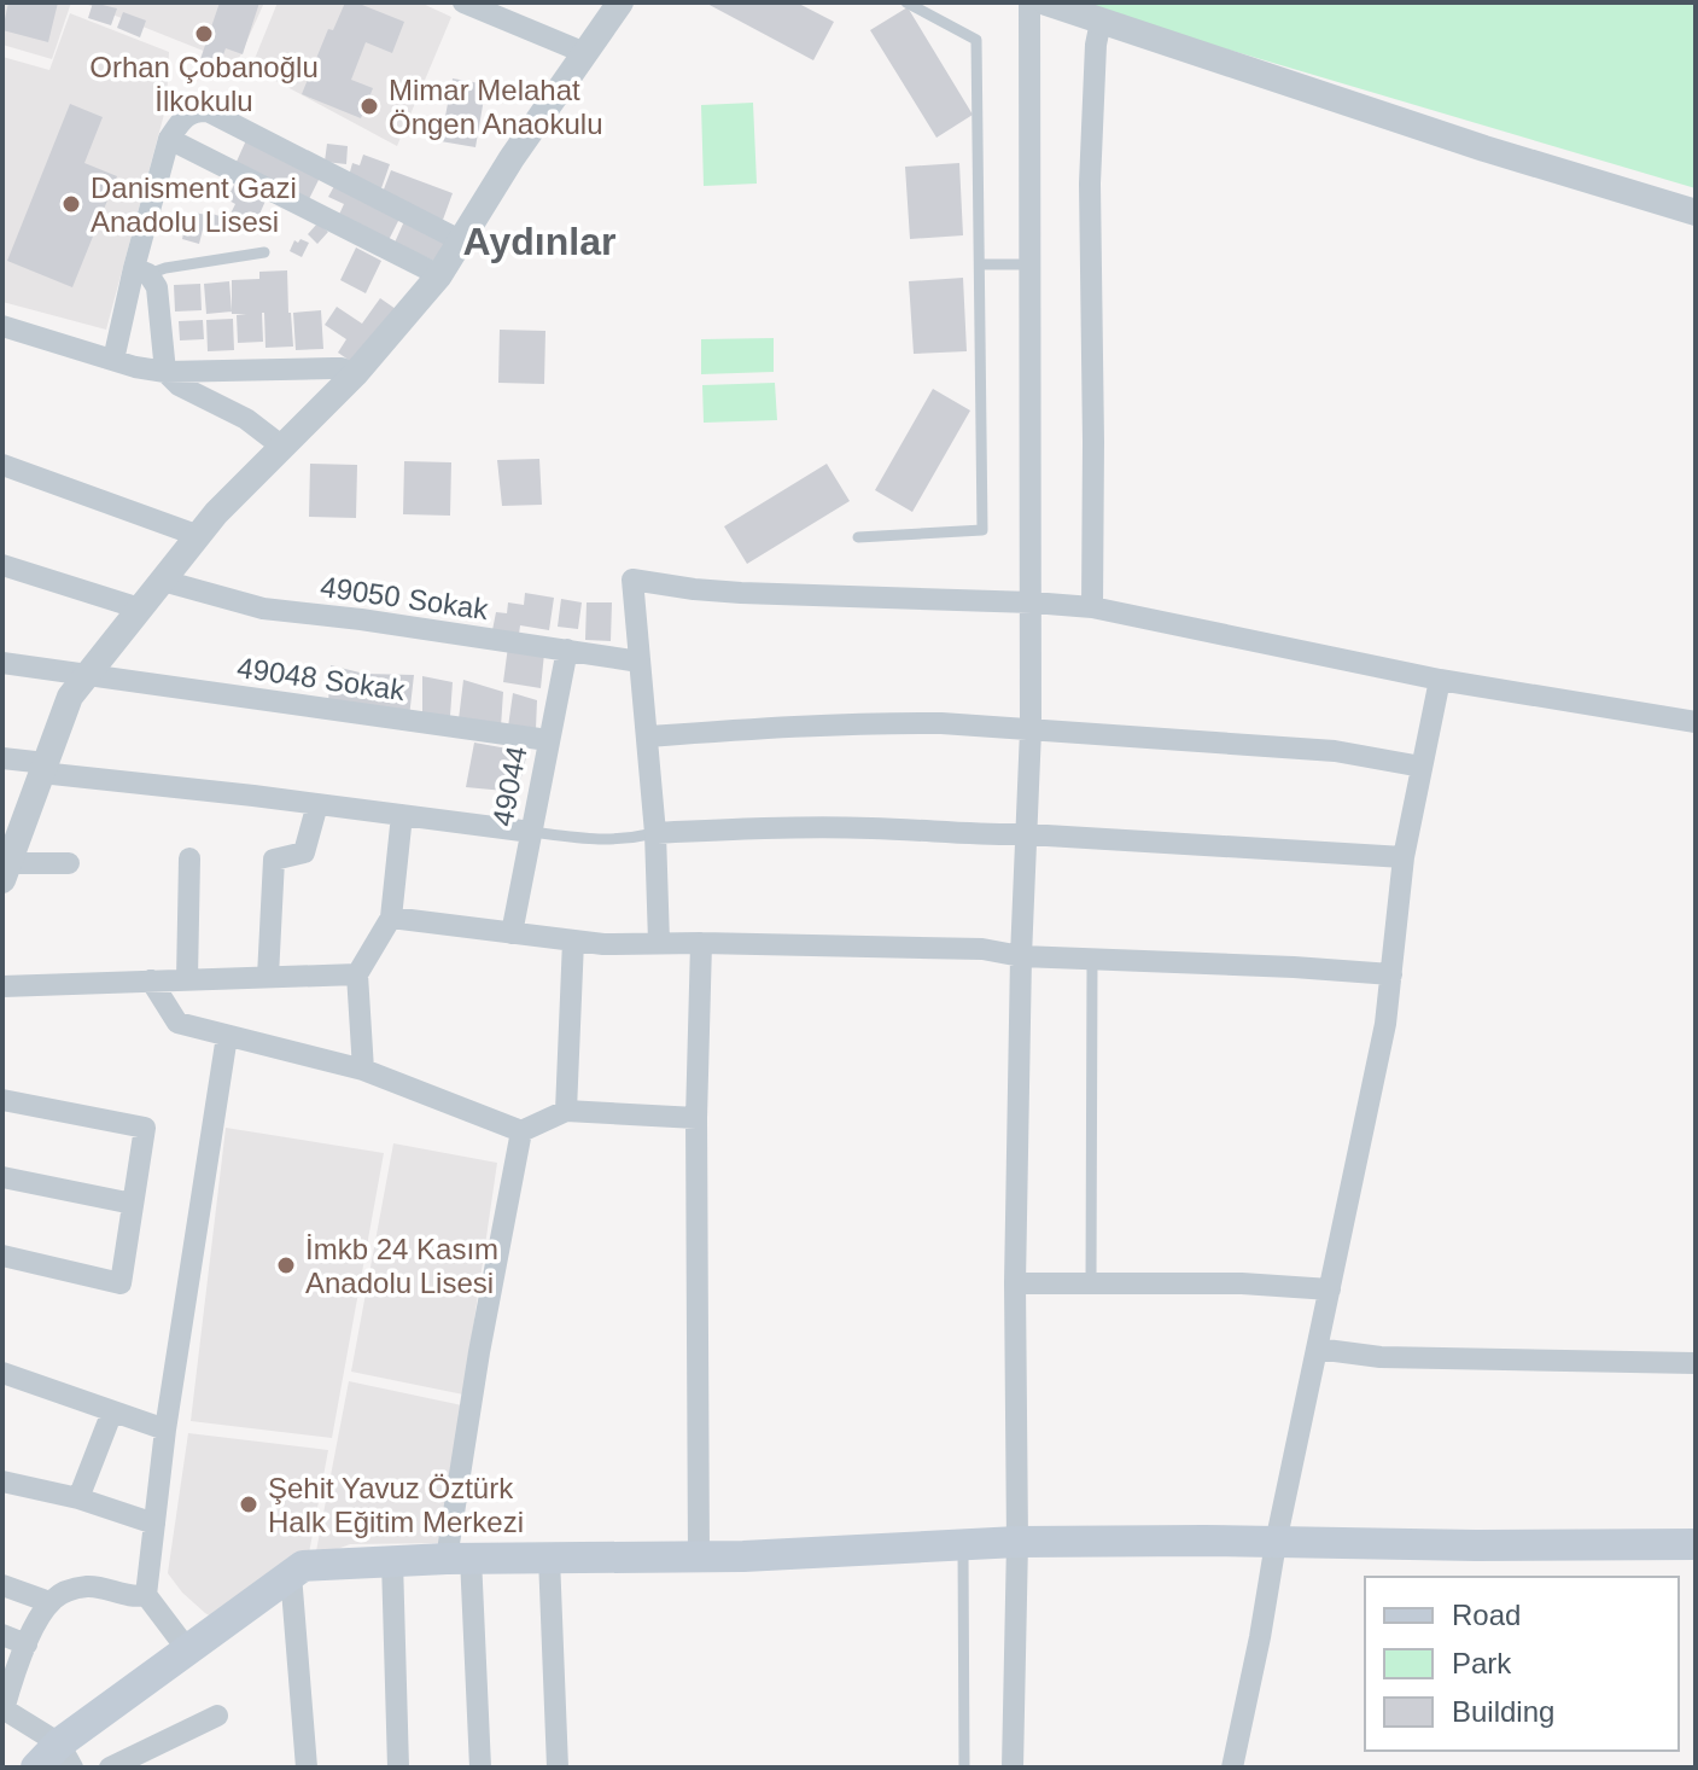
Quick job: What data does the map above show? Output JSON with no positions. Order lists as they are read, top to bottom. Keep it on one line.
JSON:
{"streets":{"street":["49050 Sokak","49048 Sokak","49044"]},"crossings":[["49050 Sokak","49044"],["49048 Sokak","49044"]],"districts":["Aydınlar"],"places":["Orhan Çobanoğlu İlkokulu","Mimar Melahat Öngen Anaokulu","Danisment Gazi Anadolu Lisesi","İmkb 24 Kasım Anadolu Lisesi","Şehit Yavuz Öztürk Halk Eğitim Merkezi"],"legend":["Road","Park","Building"]}
